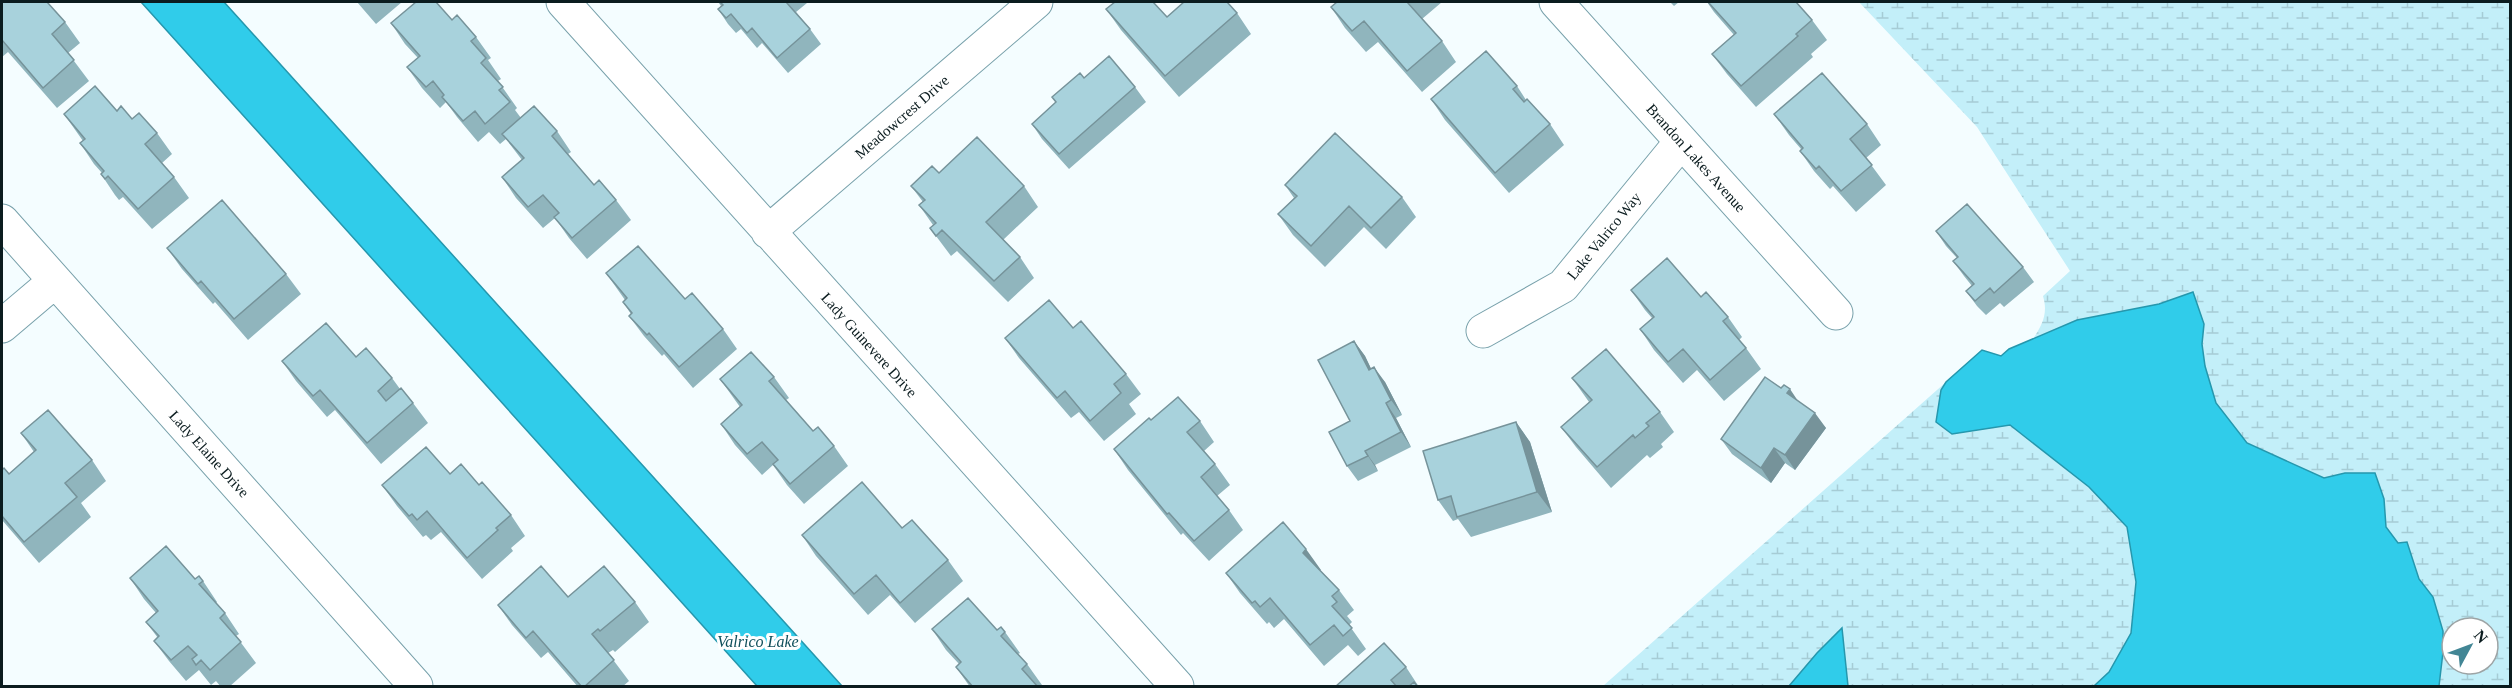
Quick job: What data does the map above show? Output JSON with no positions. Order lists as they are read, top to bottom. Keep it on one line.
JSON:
{"streets":{"street":["Meadowcrest Drive","Brandon Lakes Avenue","Lake Valrico Way","Lady Guinevere Drive","Lady Elaine Drive"]},"crossings":[["Meadowcrest Drive","Lady Guinevere Drive"],["Brandon Lakes Avenue","Lake Valrico Way"]],"water":["Valrico Lake"],"north":"top right"}
